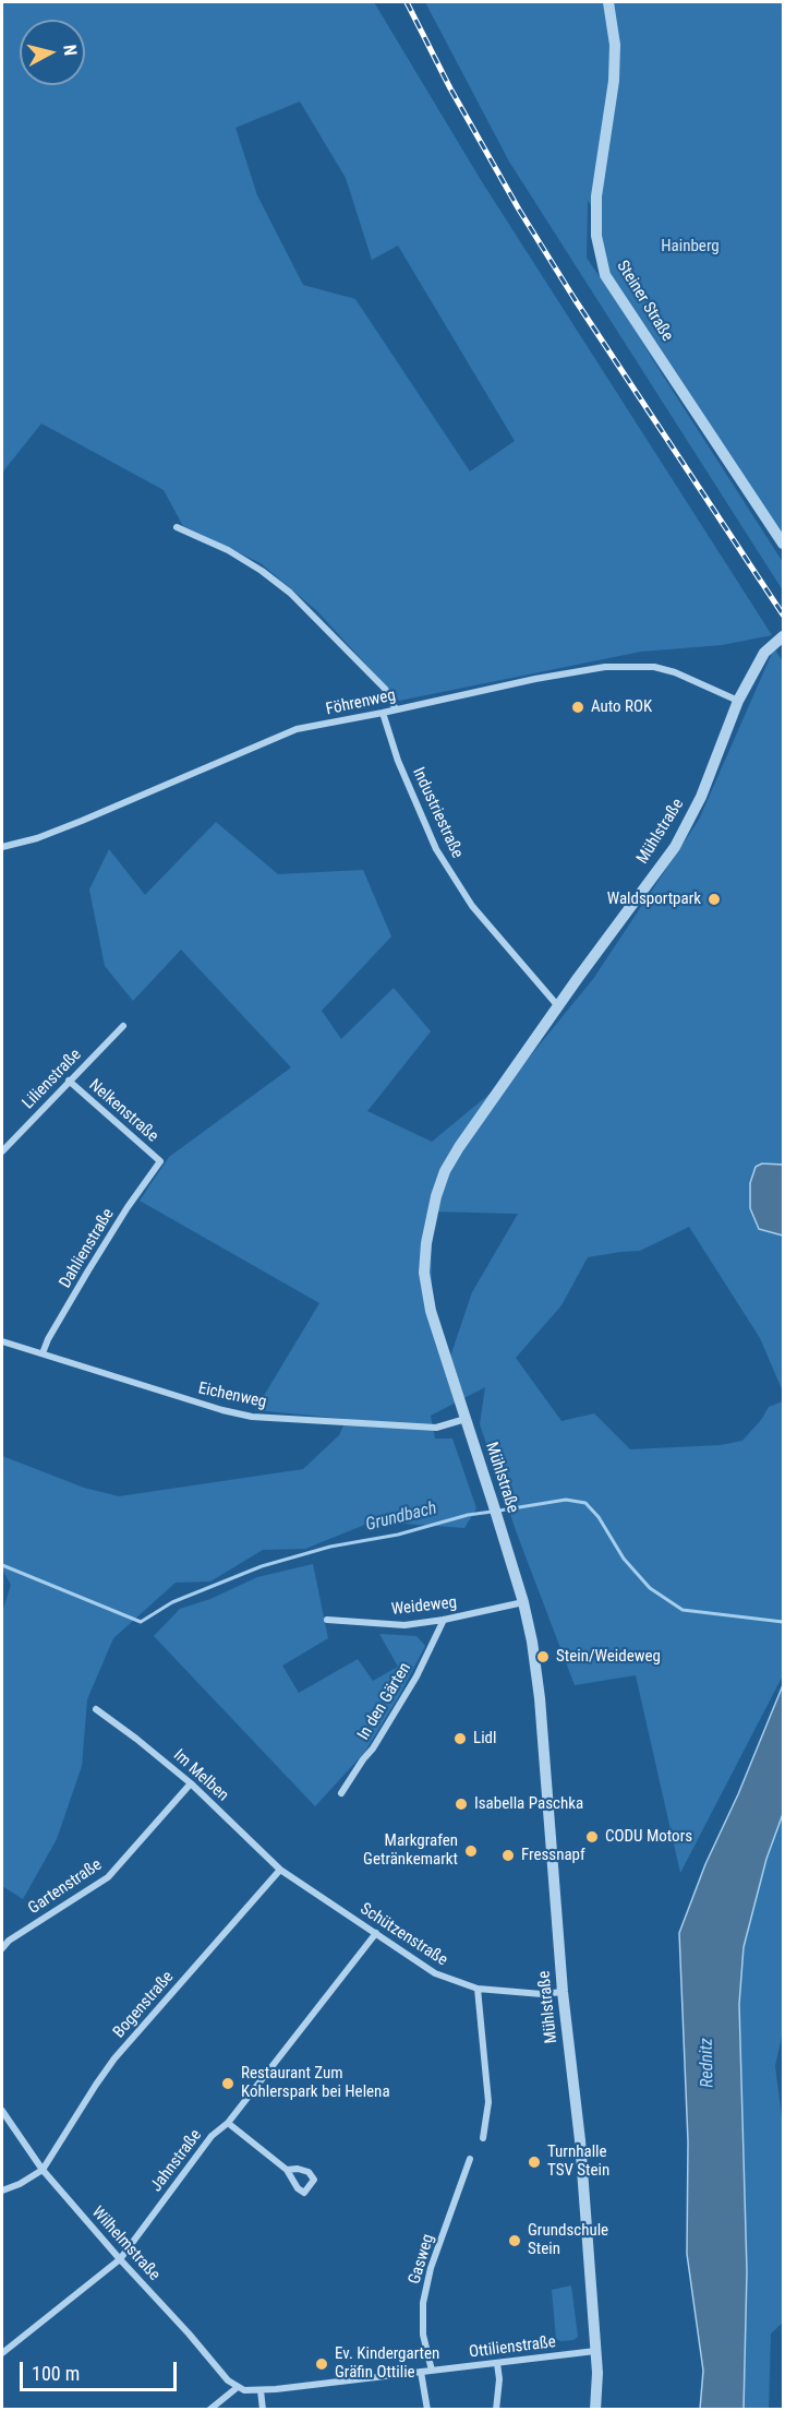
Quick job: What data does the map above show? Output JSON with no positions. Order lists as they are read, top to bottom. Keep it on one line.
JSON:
{"streets":{"street":["Steiner Straße","Föhrenweg","Industriestraße","Mühlstraße","Lilienstraße","Nelkenstraße","Dahlienstraße","Eichenweg","Weideweg","In den Gärten","Im Melben","Gartenstraße","Schützenstraße","Bogenstraße","Jahnstraße","Wilhelmstraße","Gasweg","Ottilienstraße"]},"crossings":[["Föhrenweg","Industriestraße"],["Föhrenweg","Mühlstraße"],["Industriestraße","Mühlstraße"],["Mühlstraße","Eichenweg"],["Mühlstraße","Weideweg"],["Mühlstraße","Schützenstraße"],["Mühlstraße","Ottilienstraße"],["Lilienstraße","Nelkenstraße"],["Nelkenstraße","Dahlienstraße"],["Dahlienstraße","Eichenweg"],["Weideweg","In den Gärten"],["Im Melben","Gartenstraße"],["Im Melben","Schützenstraße"],["Im Melben","Bogenstraße"],["Schützenstraße","Bogenstraße"],["Schützenstraße","Jahnstraße"],["Bogenstraße","Wilhelmstraße"],["Jahnstraße","Wilhelmstraße"],["Wilhelmstraße","Ottilienstraße"],["Gasweg","Ottilienstraße"]],"water":["Grundbach","Rednitz"],"parks":["Hainberg"],"places":["Auto ROK","Waldsportpark","Stein/Weideweg","Lidl","Isabella Paschka","CODU Motors","Markgrafen Getränkemarkt","Fressnapf","Restaurant Zum Kohlerspark bei Helena","Turnhalle TSV Stein","Grundschule Stein","Ev. Kindergarten Gräfin Ottilie"],"scale_bar":"100 m","north":"right"}
